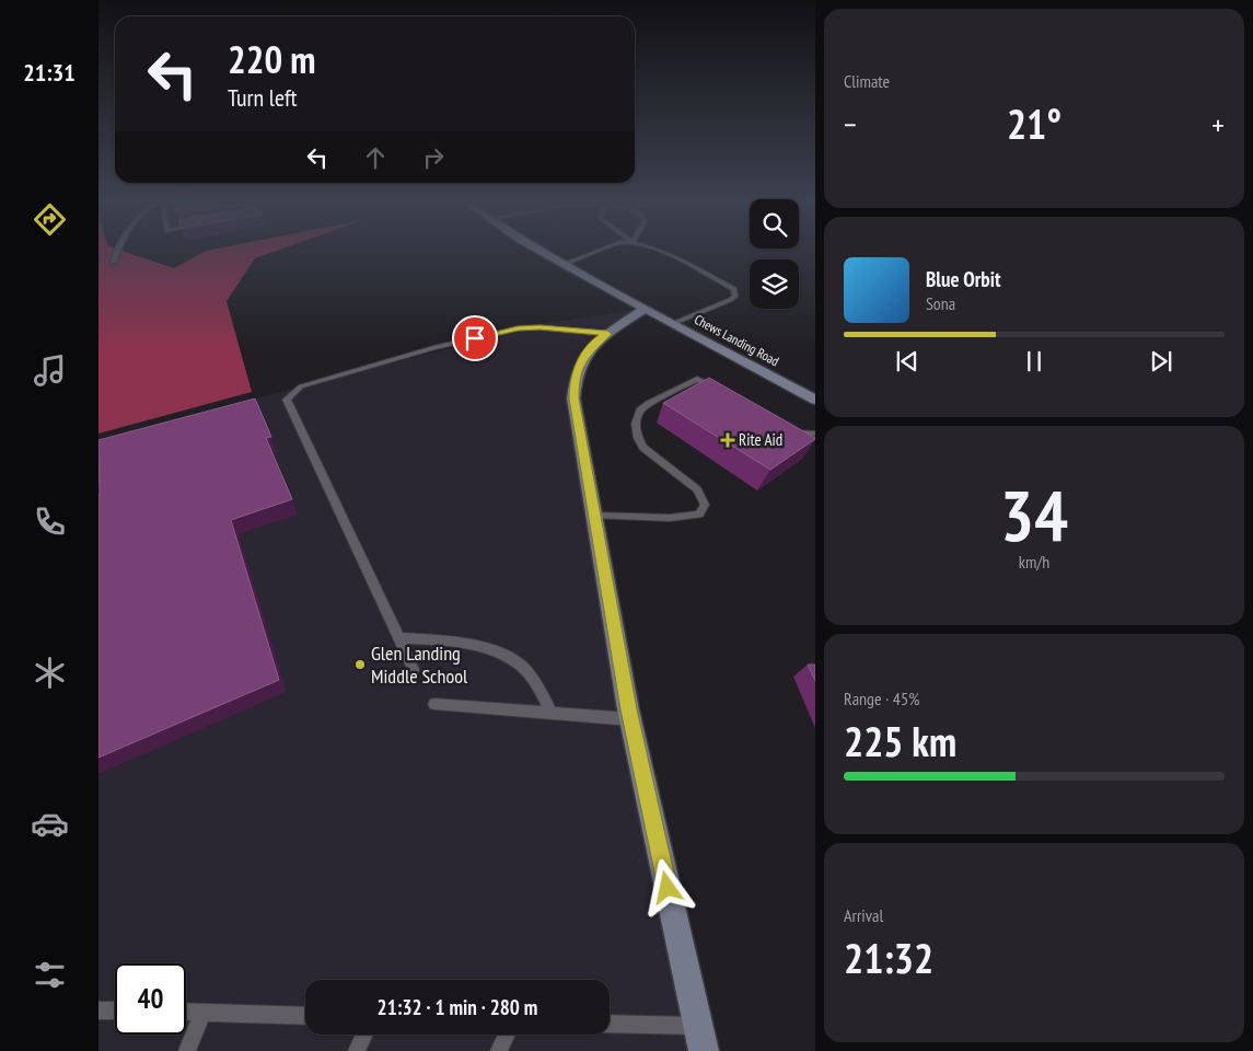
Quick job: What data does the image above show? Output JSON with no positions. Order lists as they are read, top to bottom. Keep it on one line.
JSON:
{"streets":{"street":["Chews Landing Road"]},"places":{"health":["Rite Aid"],"other":["Glen Landing Middle School"]},"page":{"tabs":"21:31","tile":["Climate",["34","km/h"],["Range · 45%","225 km"],["Arrival","21:32"]],"turn":["220 m","Turn left"],"heat":["−","21°","+"],"song":["Blue Orbit","Sona"],"limit":"40","trip":"21:32 · 1 min · 280 m"}}
